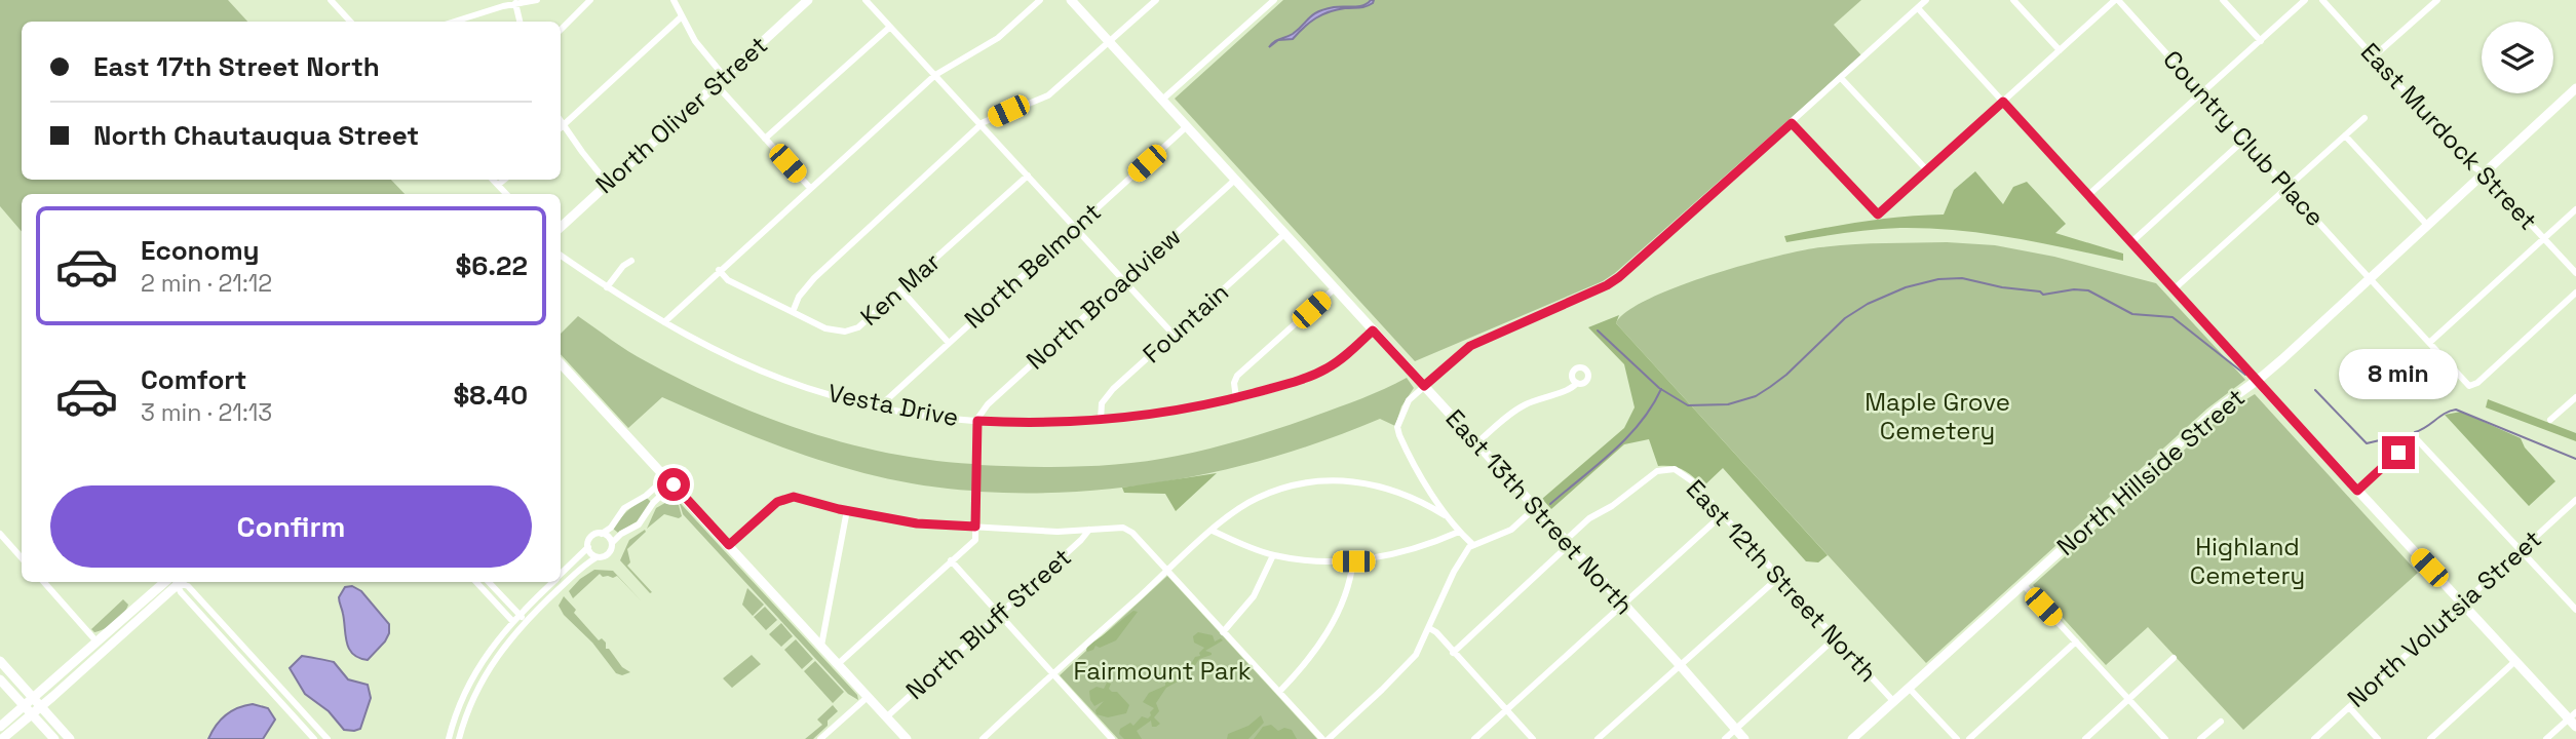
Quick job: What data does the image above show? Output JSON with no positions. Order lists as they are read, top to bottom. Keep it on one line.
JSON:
{"streets":{"main road":["North Oliver Street","North Hillside Street","East 13th Street North"],"street":["East Murdock Street","Country Club Place","North Belmont","Ken Mar","North Broadview","Fountain","Vesta Drive","East 12th Street North","North Volutsia Street","North Bluff Street"]},"crossings":[["East Murdock Street","North Hillside Street"],["Country Club Place","North Hillside Street"],["North Belmont","Vesta Drive"],["North Belmont","East 13th Street North"],["North Broadview","Vesta Drive"],["North Broadview","East 13th Street North"],["Fountain","Vesta Drive"],["Fountain","East 13th Street North"],["Vesta Drive","East 13th Street North"],["North Hillside Street","East 12th Street North"],["East 13th Street North","East 12th Street North"]],"parks":["Maple Grove Cemetery","Highland Cemetery","Fairmount Park"],"page":{"banner":["East 17th Street North","North Chautauqua Street"],"list":[{"name":"Economy","note":"2 min · 21:12","value":"$6.22"},{"name":"Comfort","note":"3 min · 21:13","value":"$8.40"}],"bubble":"8 min","buttons":"Confirm"}}
